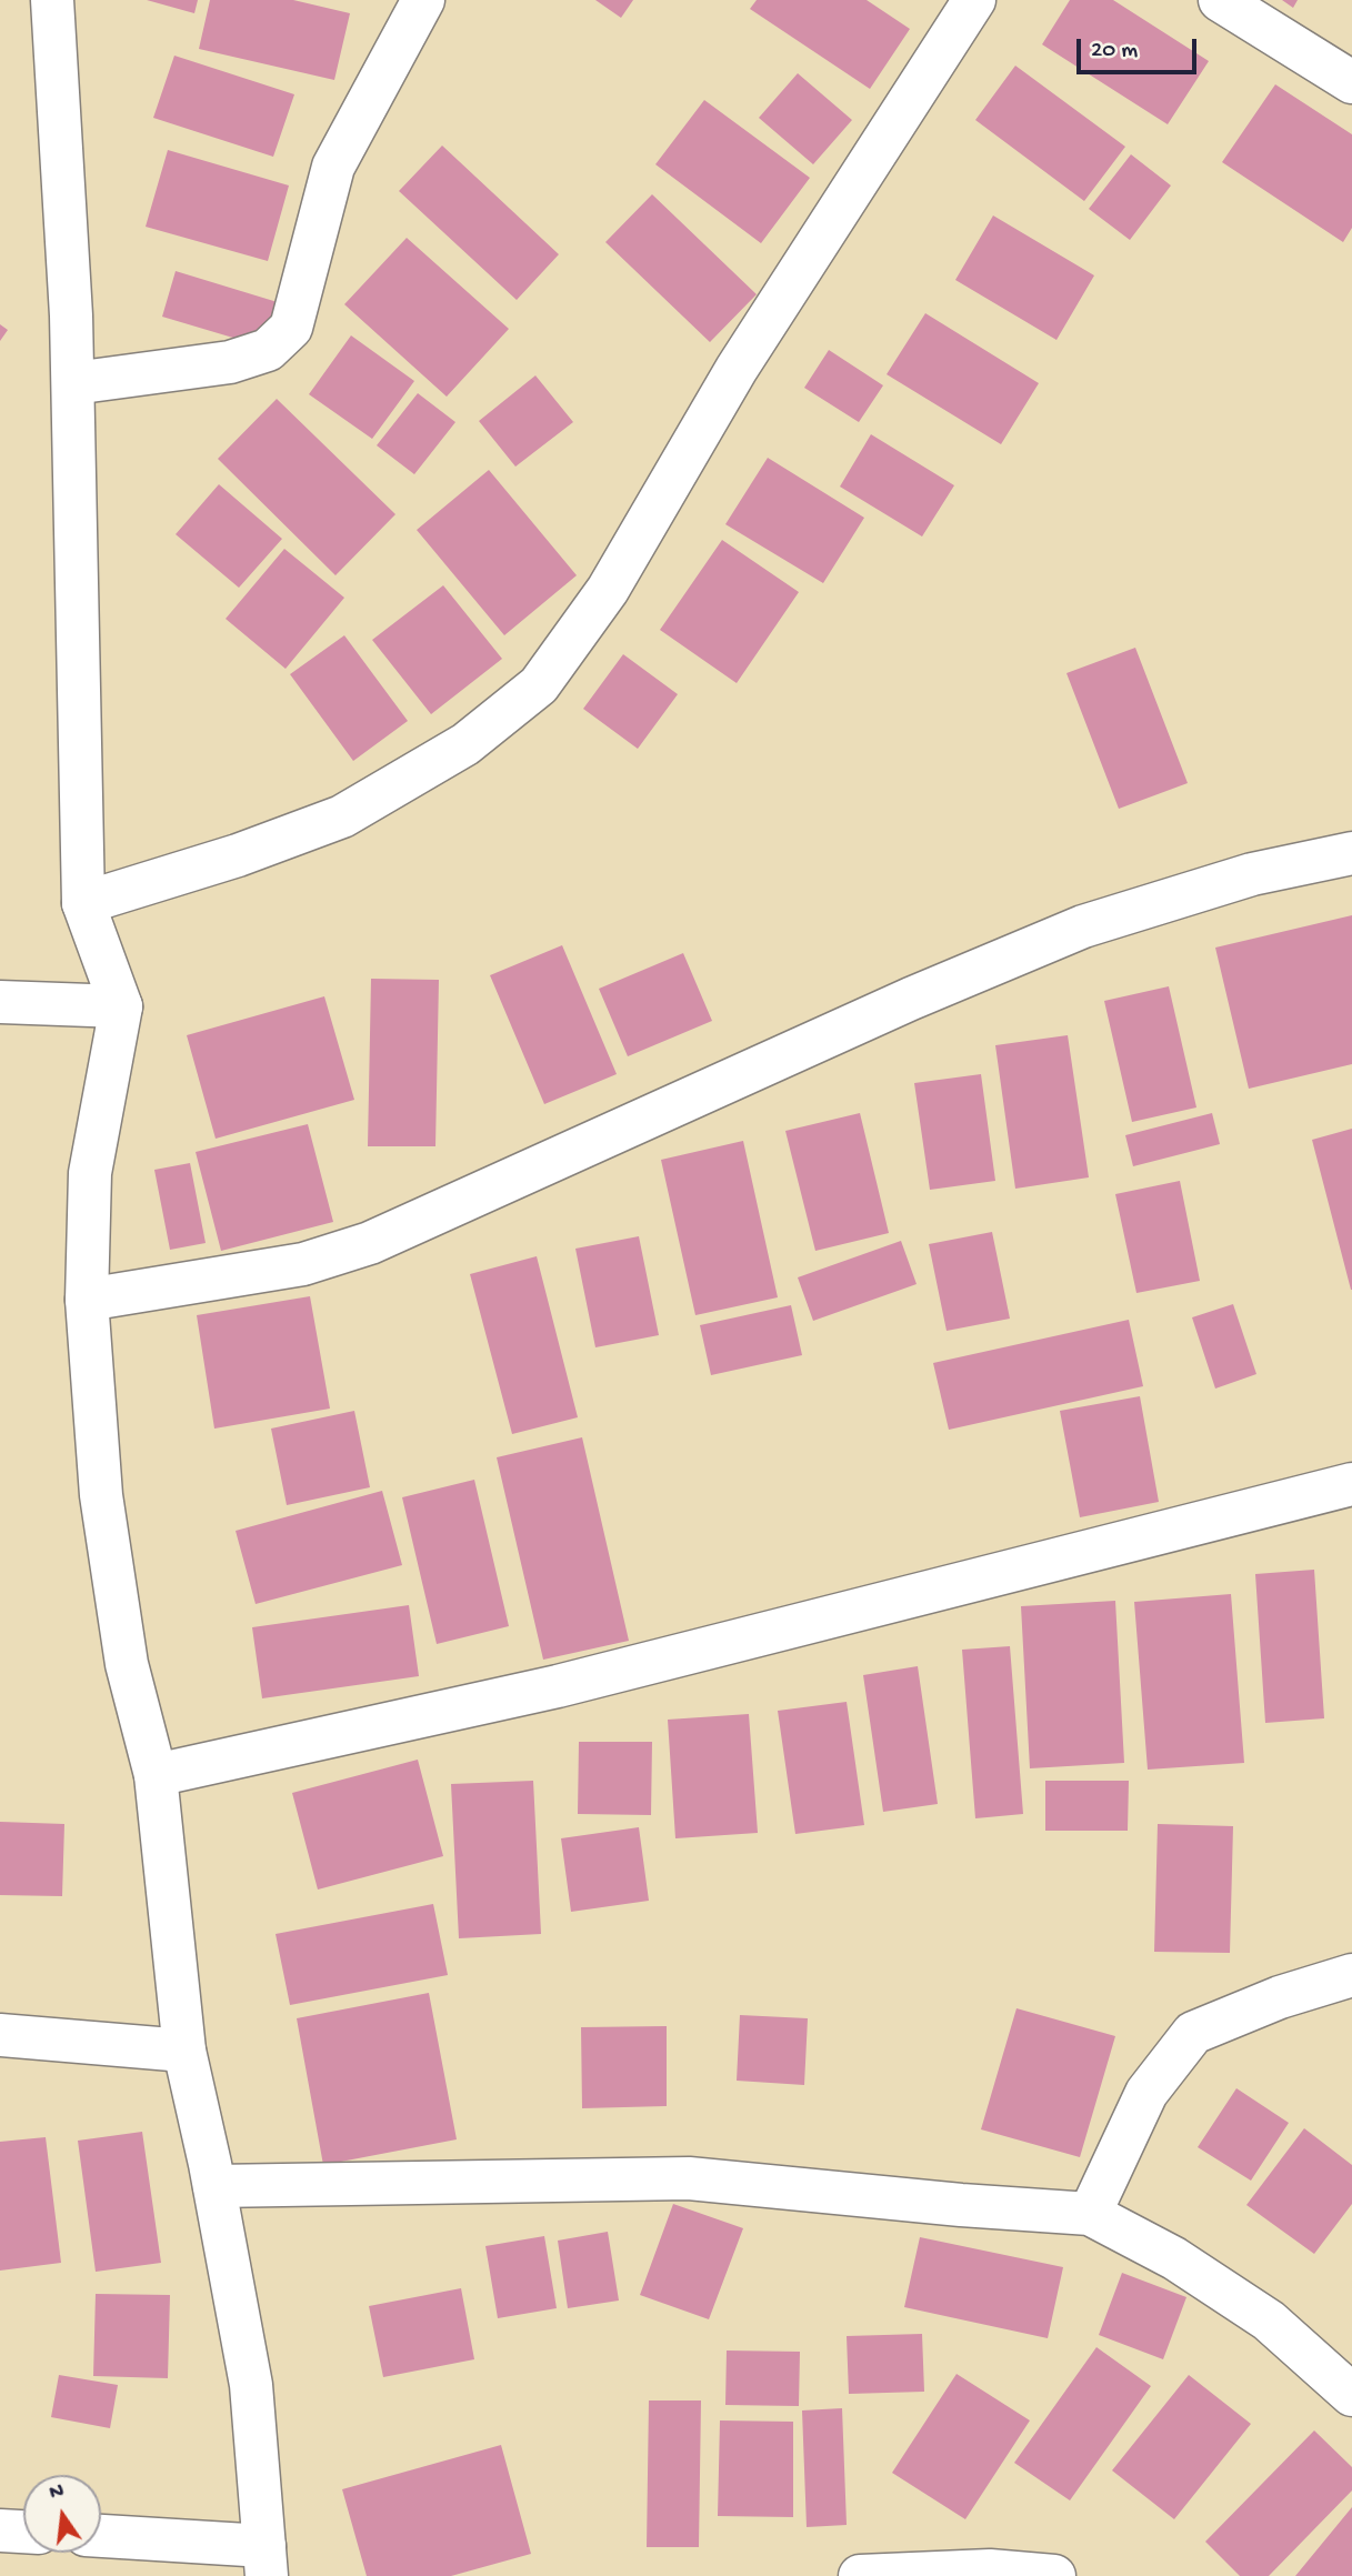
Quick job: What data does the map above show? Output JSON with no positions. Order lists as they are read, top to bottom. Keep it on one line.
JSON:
{"scale_bar":"20 m","north":"top"}
